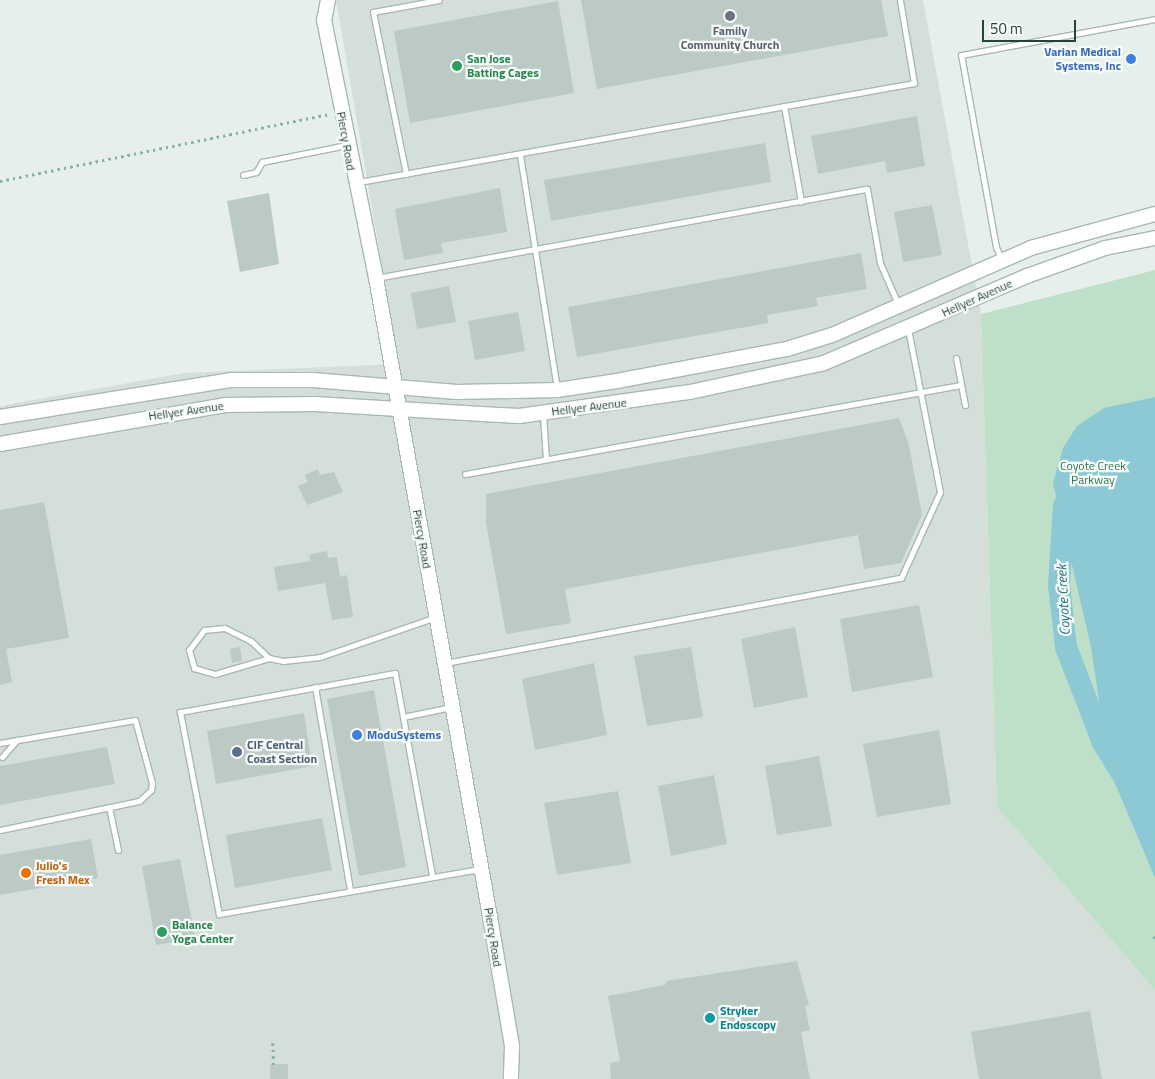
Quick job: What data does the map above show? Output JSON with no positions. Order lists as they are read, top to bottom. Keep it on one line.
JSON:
{"streets":{"main road":["Piercy Road","Hellyer Avenue"]},"crossings":[["Piercy Road","Hellyer Avenue"]],"water":["Coyote Creek"],"parks":["Coyote Creek Parkway"],"places":["Family Community Church","Varian Medical Systems, Inc","San Jose Batting Cages","ModuSystems","CIF Central Coast Section","Julio's Fresh Mex","Balance Yoga Center","Stryker Endoscopy"],"scale_bar":"50 m"}
